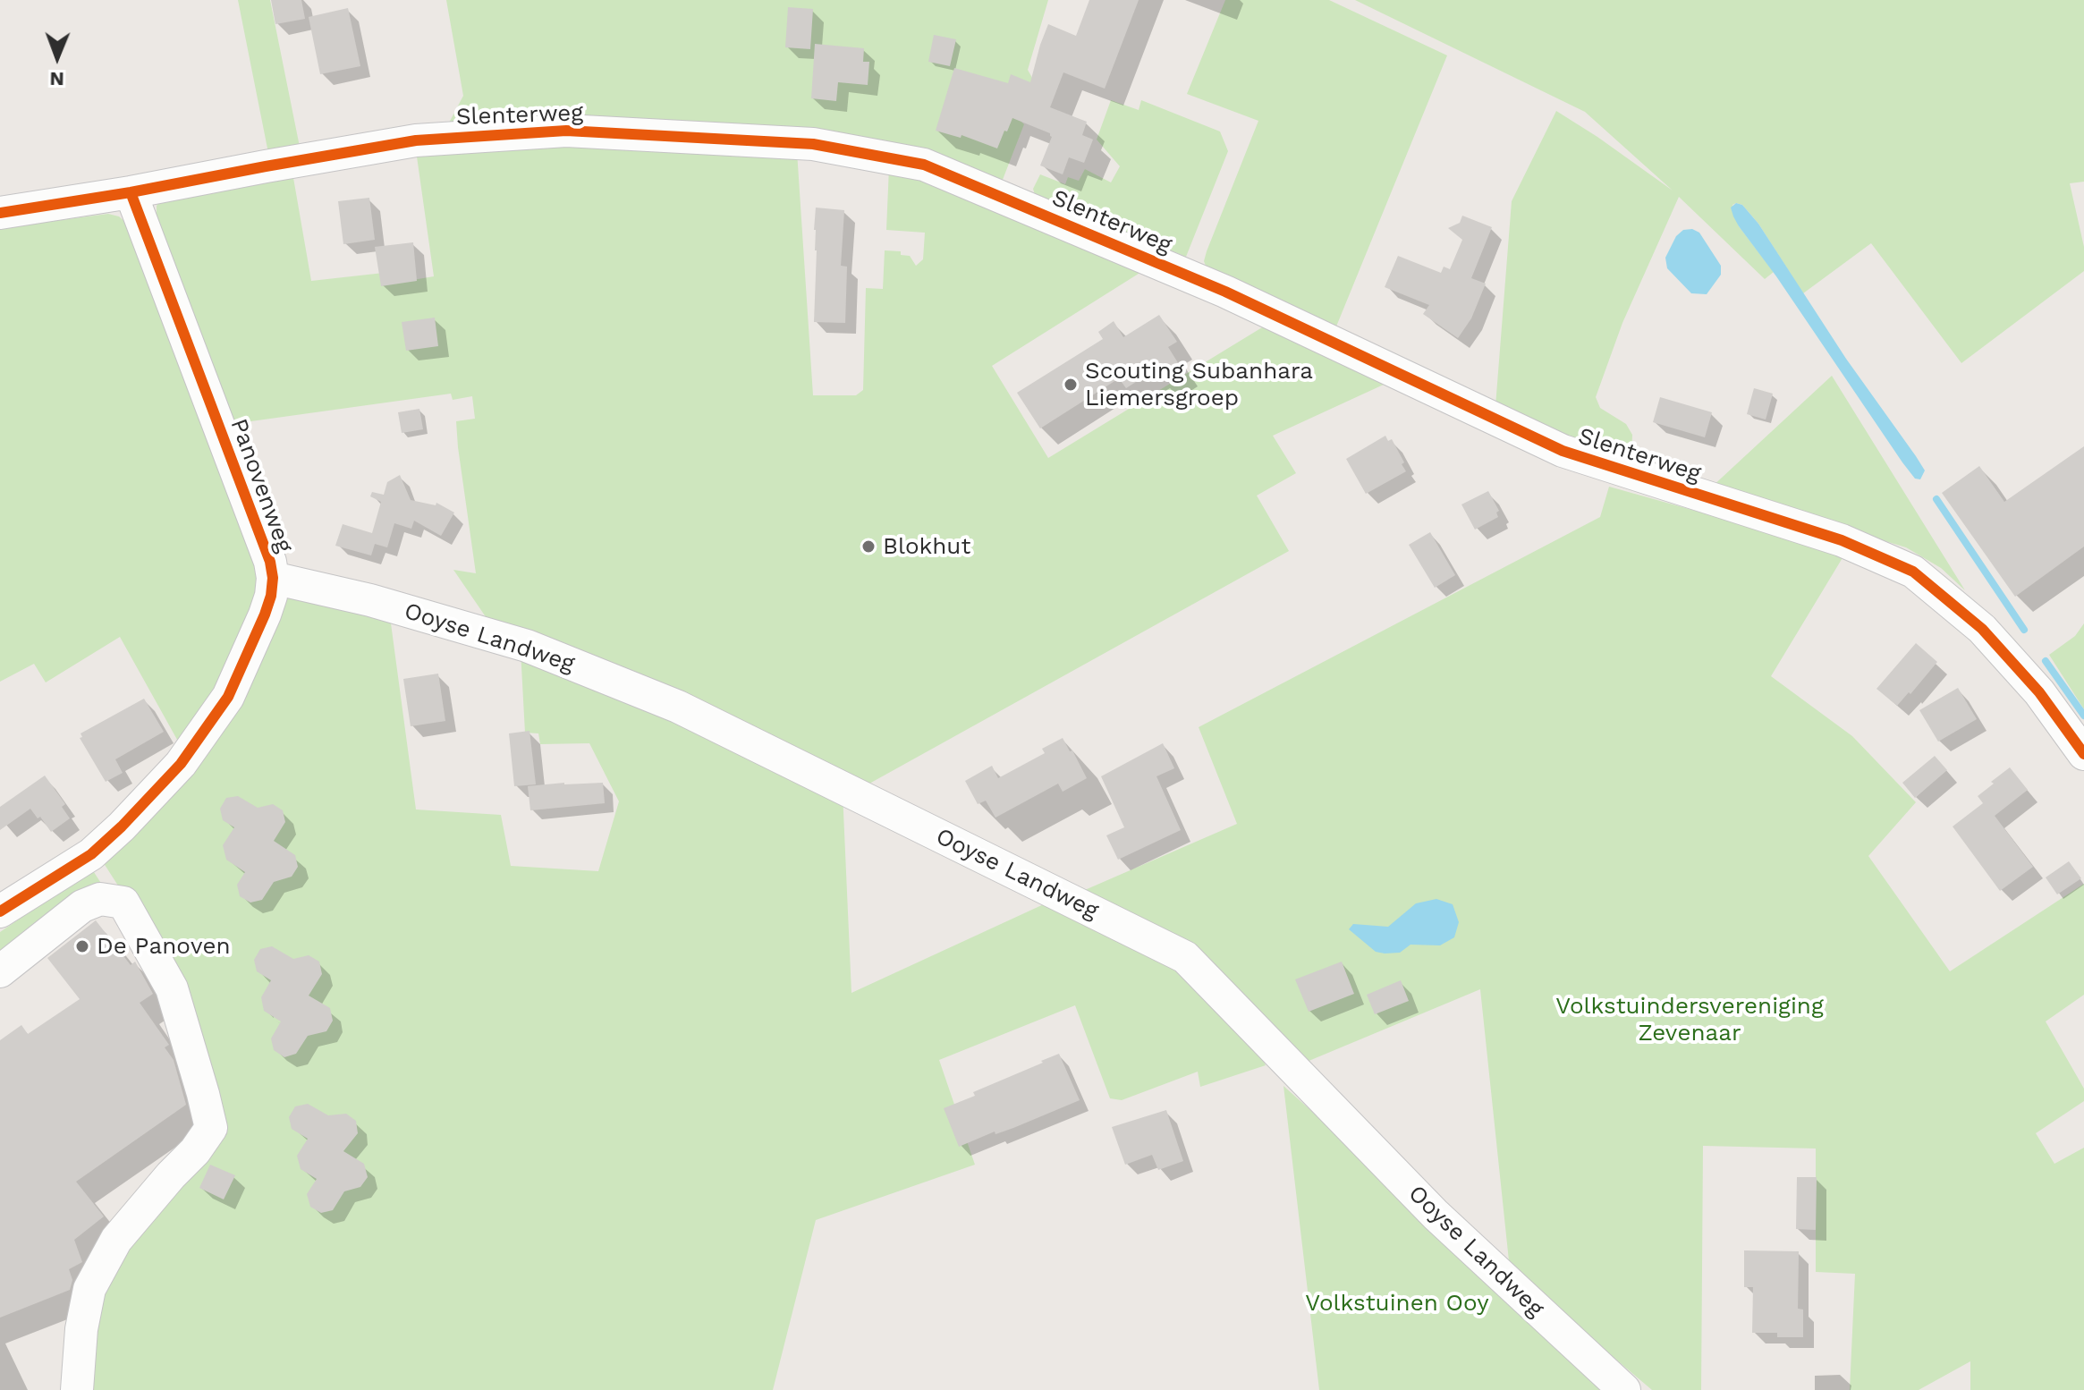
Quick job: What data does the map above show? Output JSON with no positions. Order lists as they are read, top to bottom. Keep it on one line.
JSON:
{"streets":{"street":["Slenterweg","Panovenweg","Ooyse Landweg"]},"crossings":[["Slenterweg","Panovenweg"],["Panovenweg","Ooyse Landweg"]],"parks":["Volkstuindersvereniging Zevenaar","Volkstuinen Ooy"],"places":["Scouting Subanhara Liemersgroep","Blokhut","De Panoven"],"north":"bottom"}
